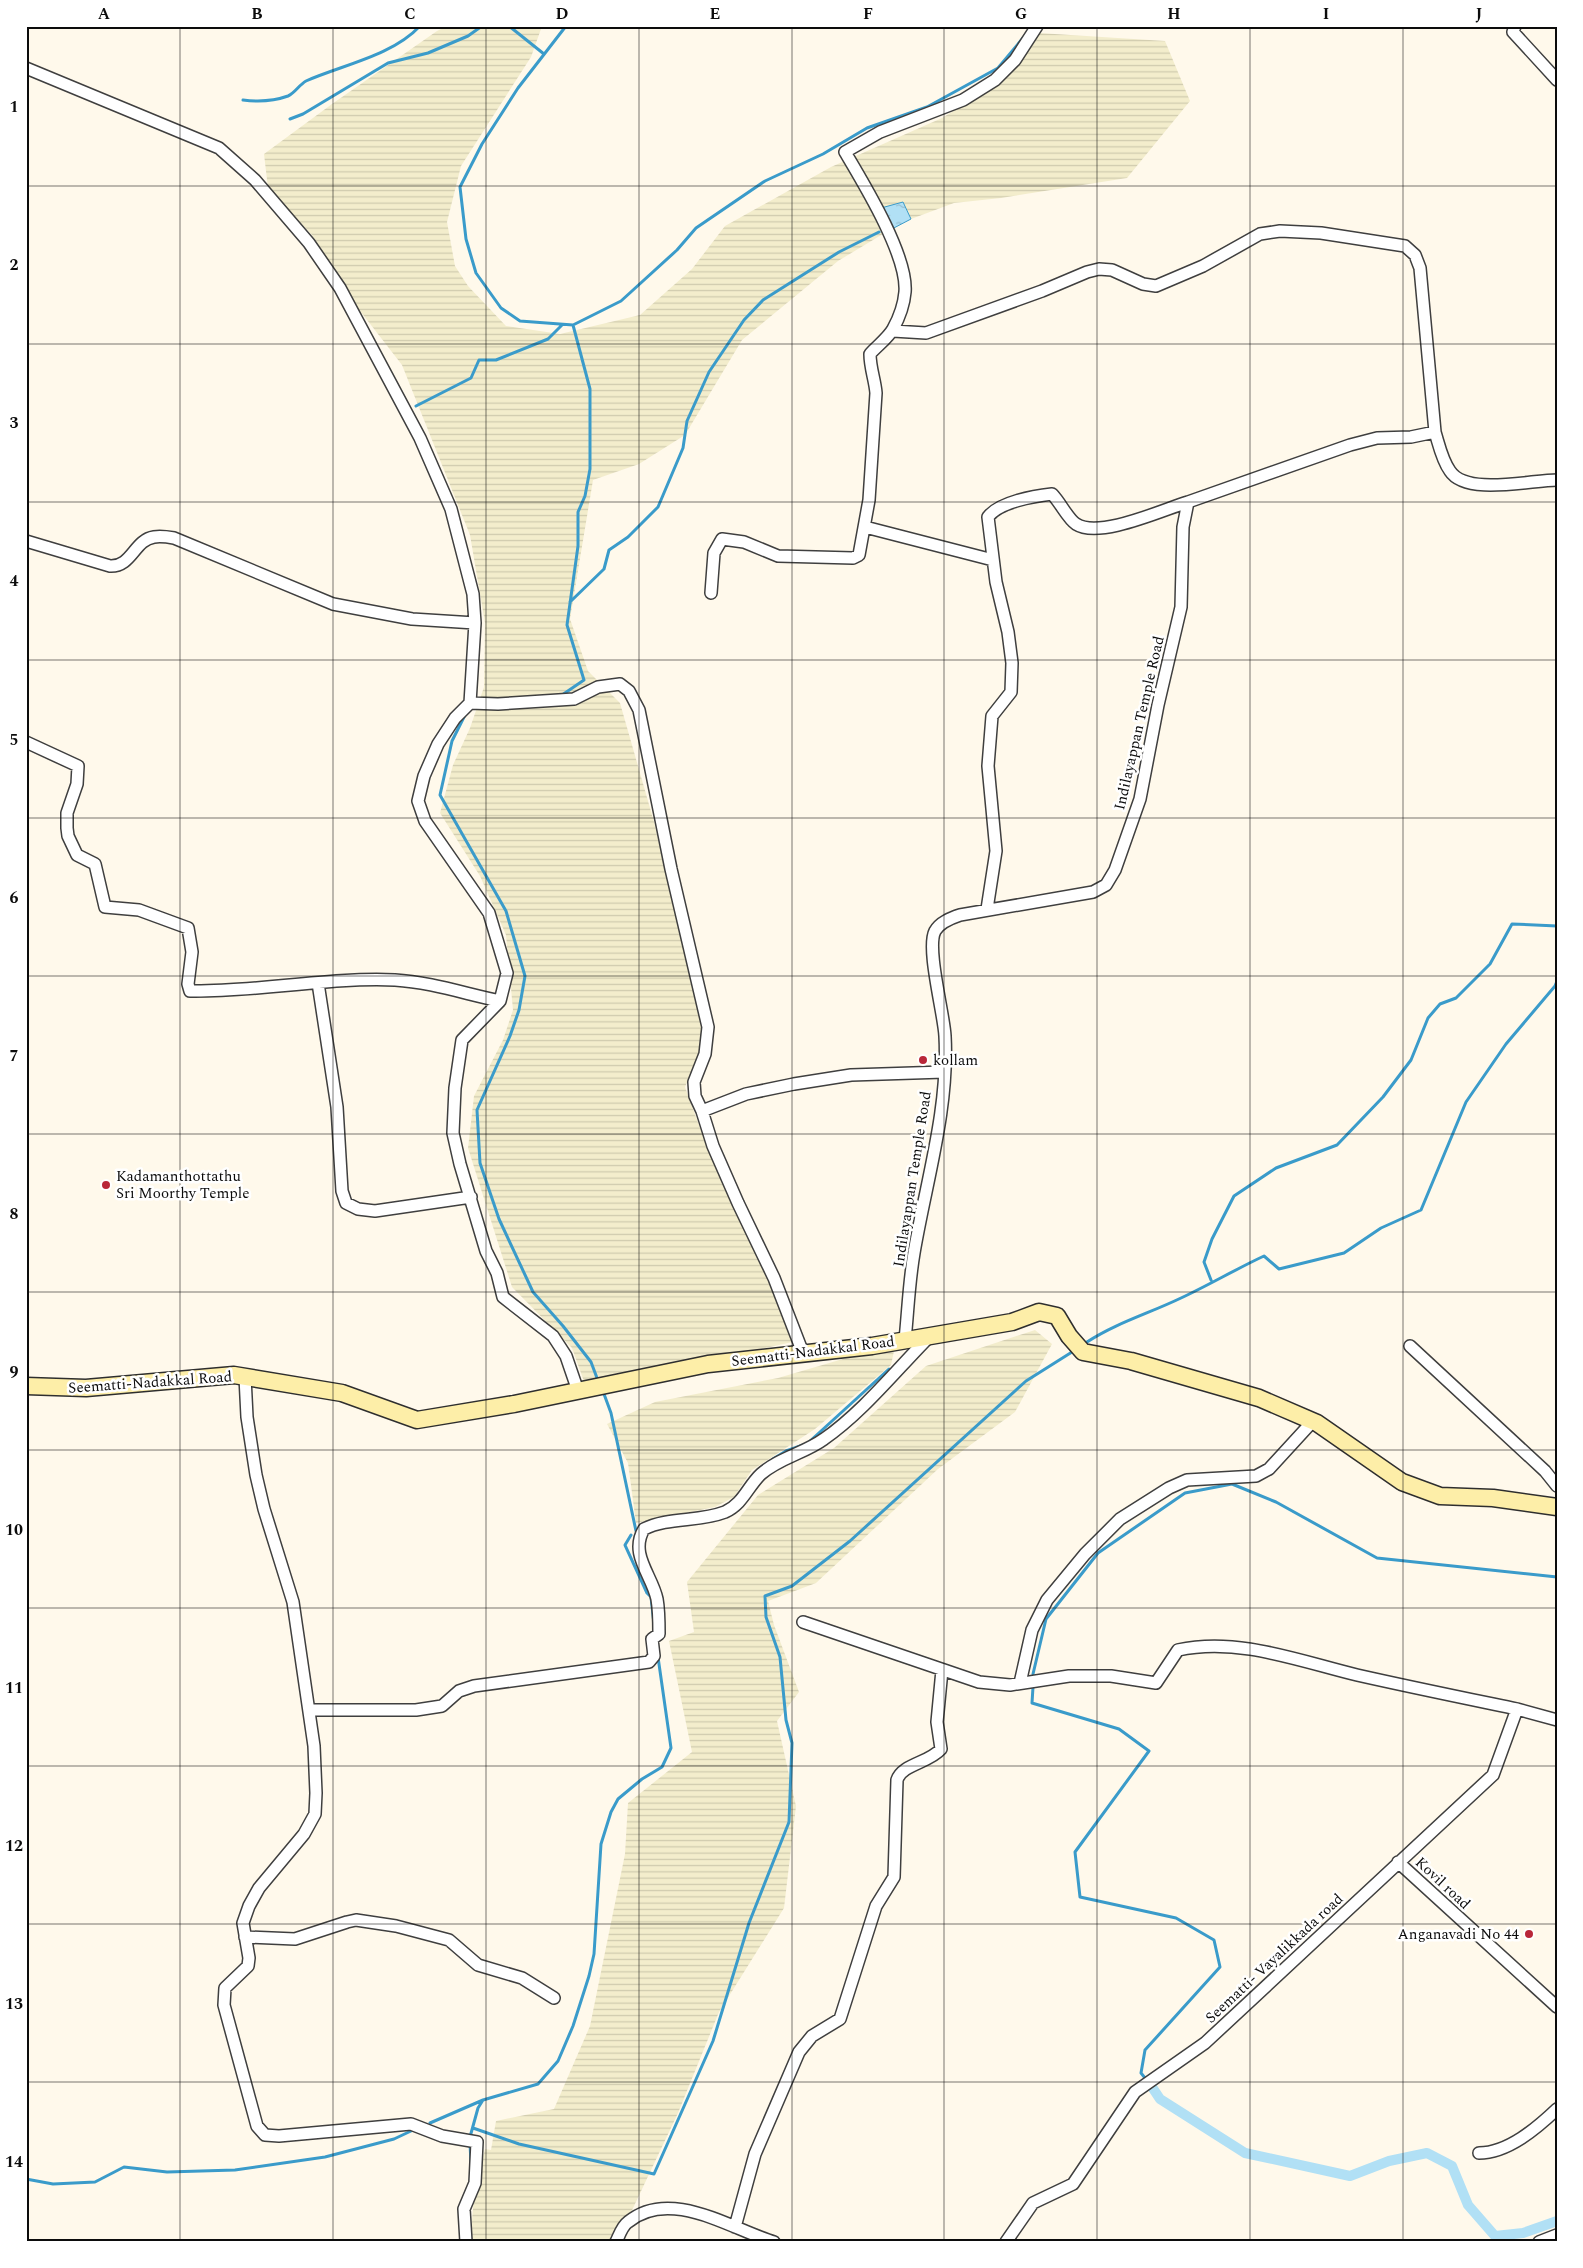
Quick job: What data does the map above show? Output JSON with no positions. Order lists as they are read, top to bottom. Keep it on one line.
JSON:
{"streets":{"street":["Indilayappan Temple Road","Seematti-Nadakkal Road","Kovil road","Seematti- Vayalikkada road"]},"crossings":[["Indilayappan Temple Road","Seematti-Nadakkal Road"],["Kovil road","Seematti- Vayalikkada road"]],"places":["kollam","Kadamanthottathu Sri Moorthy Temple","Anganavadi No 44"],"grid":{"columns":["A","B","C","D","E","F","G","H","I","J"],"rows":["1","2","3","4","5","6","7","8","9","10","11","12","13","14"]}}
